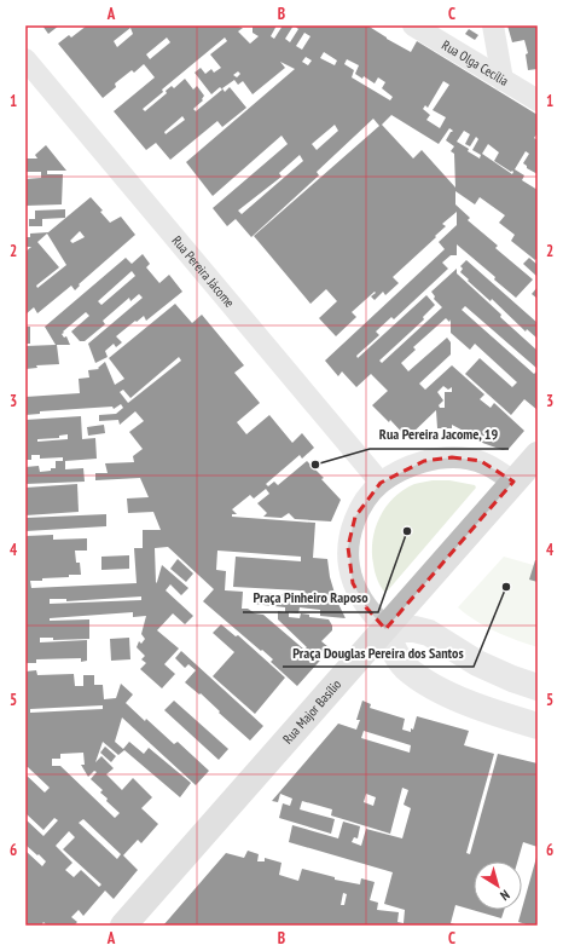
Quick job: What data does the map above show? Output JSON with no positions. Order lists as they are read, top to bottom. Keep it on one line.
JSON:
{"streets":{"main road":["Rua Major Basílio"],"street":["Rua Olga Cecília","Rua Pereira Jácome"]},"places":["Rua Pereira Jacome, 19","Praça Pinheiro Raposo","Praça Douglas Pereira dos Santos"],"north":"bottom right","grid":{"columns":["A","B","C"],"rows":["1","2","3","4","5","6"]}}
